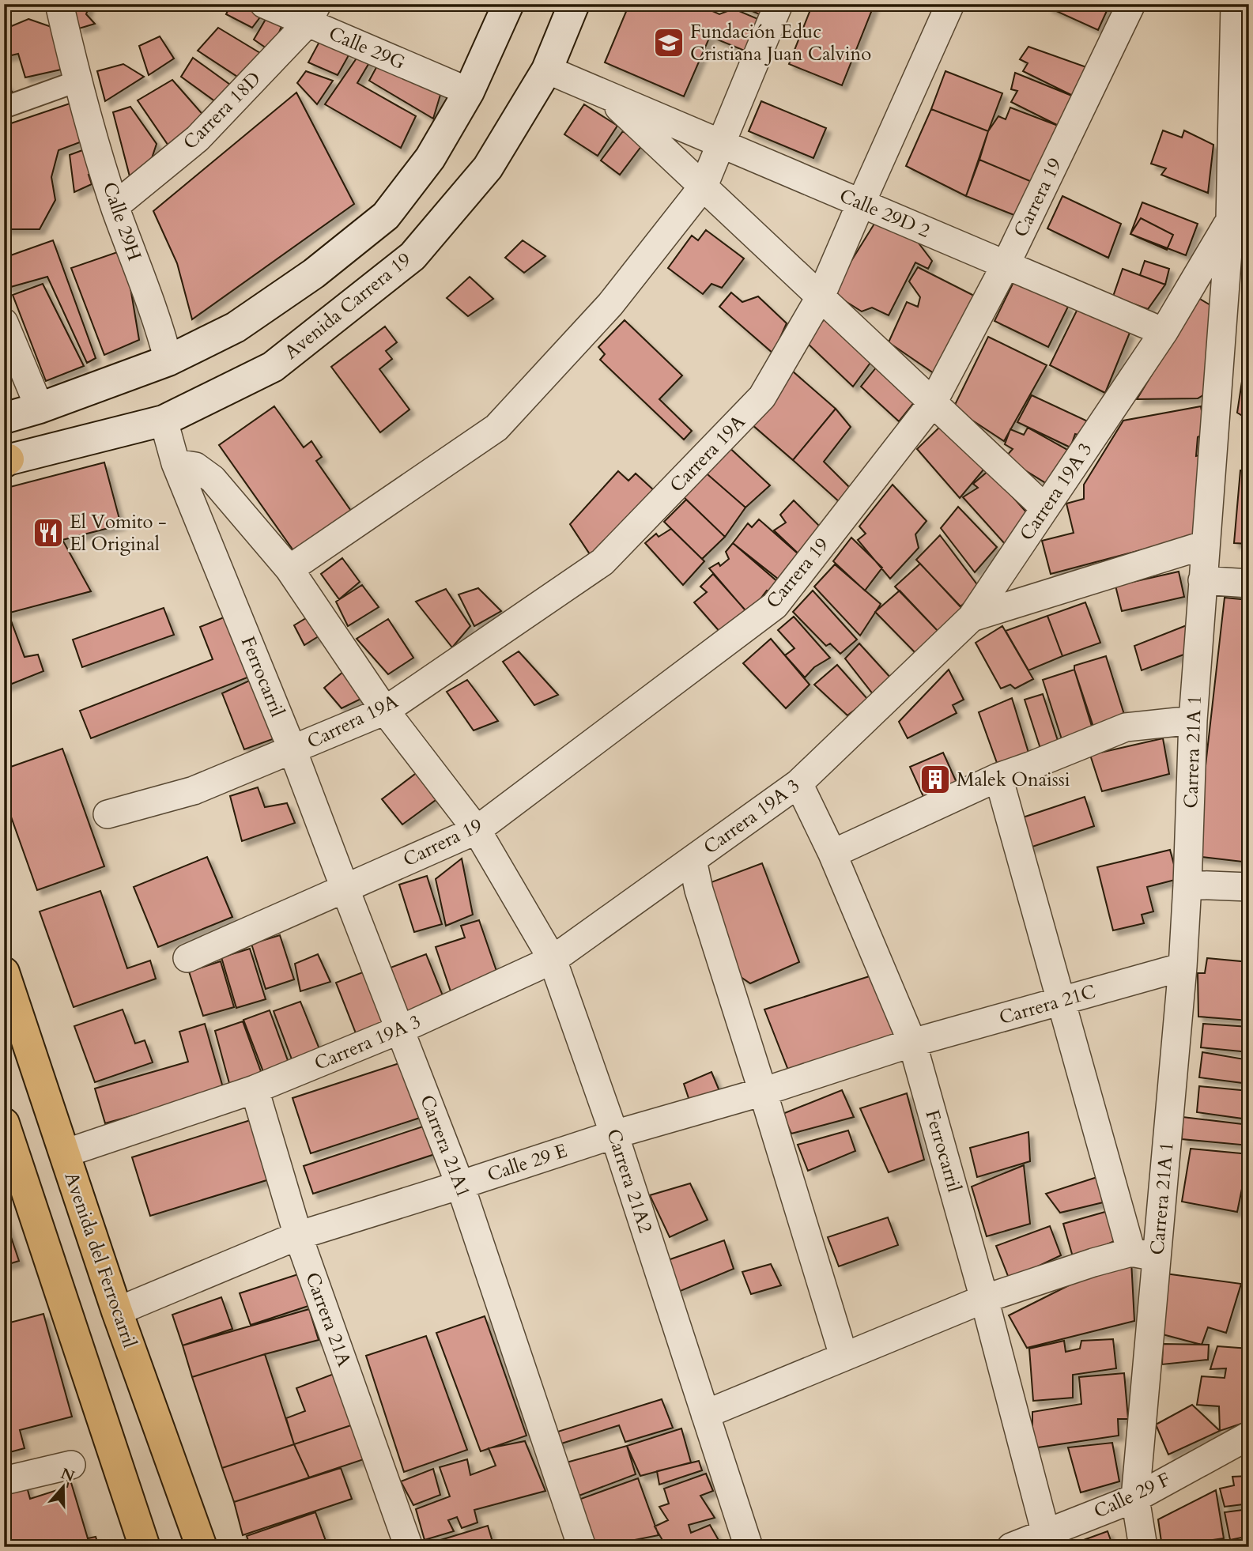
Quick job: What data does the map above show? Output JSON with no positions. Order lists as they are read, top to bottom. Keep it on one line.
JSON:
{"streets":{"main road":["Avenida Carrera 19","Avenida del Ferrocarril"],"street":["Calle 29G","Carrera 18D","Carrera 19","Calle 29D 2","Calle 29H","Carrera 19A","Carrera 19A 3","Ferrocarril","Carrera 21A 1","Carrera 21C","Carrera 21A1","Calle 29 E","Carrera 21A2","Carrera 21A","Calle 29 F"]},"crossings":[["Calle 29G","Carrera 18D"],["Carrera 18D","Calle 29H"],["Carrera 19","Calle 29D 2"],["Carrera 19","Carrera 21A1"],["Carrera 19","Carrera 21A2"],["Calle 29D 2","Avenida Carrera 19"],["Calle 29D 2","Carrera 19A"],["Calle 29D 2","Carrera 19A 3"],["Avenida Carrera 19","Ferrocarril"],["Carrera 19A","Ferrocarril"],["Carrera 19A","Carrera 21A1"],["Carrera 19A","Carrera 21A2"],["Carrera 19A 3","Ferrocarril"],["Carrera 19A 3","Carrera 21A 1"],["Carrera 19A 3","Carrera 21A1"],["Carrera 19A 3","Carrera 21A2"],["Carrera 19A 3","Avenida del Ferrocarril"],["Carrera 19A 3","Carrera 21A"],["Ferrocarril","Carrera 21C"],["Ferrocarril","Carrera 21A1"],["Ferrocarril","Calle 29 E"],["Ferrocarril","Carrera 21A2"],["Ferrocarril","Calle 29 F"],["Carrera 21A 1","Carrera 21C"],["Carrera 21A 1","Calle 29 F"],["Carrera 21C","Calle 29 E"],["Carrera 21A1","Calle 29 E"],["Calle 29 E","Carrera 21A2"],["Calle 29 E","Avenida del Ferrocarril"],["Calle 29 E","Carrera 21A"]],"places":{"school or university":["Fundación Educ Cristiana Juan Calvino"],"restaurant":["El Vomito - El Original"],"building":["Malek Onaissi"]},"north":"top"}
